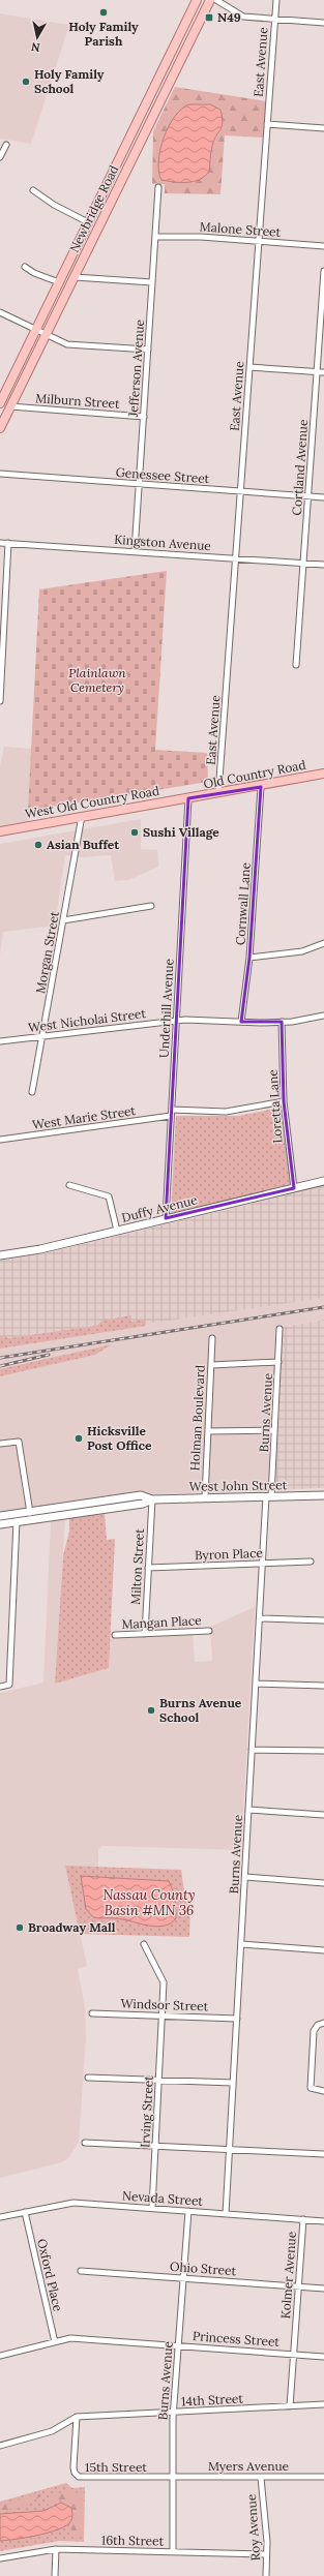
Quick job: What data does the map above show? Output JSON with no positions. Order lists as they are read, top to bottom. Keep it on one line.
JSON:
{"streets":{"main road":["Newbridge Road","Old Country Road","West Old Country Road","Duffy Avenue","West John Street"],"street":["East Avenue","Malone Street","Jefferson Avenue","Milburn Street","Cortland Avenue","Genessee Street","Kingston Avenue","Cornwall Lane","Morgan Street","Underhill Avenue","West Nicholai Street","Loretta Lane","West Marie Street","Burns Avenue","Holman Boulevard","Byron Place","Milton Street","Mangan Place","Windsor Street","Irving Street","Nevada Street","Ohio Street","Oxford Place","Kolmer Avenue","Princess Street","14th Street","Myers Avenue","15th Street","Roy Avenue","16th Street"]},"crossings":[["East Avenue","Malone Street"],["East Avenue","Genessee Street"],["East Avenue","Kingston Avenue"],["East Avenue","Old Country Road"],["Newbridge Road","Milburn Street"],["Malone Street","Jefferson Avenue"],["Jefferson Avenue","Milburn Street"],["Jefferson Avenue","Genessee Street"],["Jefferson Avenue","Kingston Avenue"],["Cortland Avenue","Genessee Street"],["Cortland Avenue","Kingston Avenue"],["Old Country Road","West Old Country Road"],["Old Country Road","Cornwall Lane"],["Old Country Road","Underhill Avenue"],["West Old Country Road","Morgan Street"],["West Old Country Road","Underhill Avenue"],["Cornwall Lane","West Nicholai Street"],["Morgan Street","West Nicholai Street"],["Underhill Avenue","West Nicholai Street"],["Underhill Avenue","West Marie Street"],["Underhill Avenue","Duffy Avenue"],["West Nicholai Street","Loretta Lane"],["Loretta Lane","Duffy Avenue"],["Burns Avenue","West John Street"],["Burns Avenue","Byron Place"],["Burns Avenue","Windsor Street"],["Burns Avenue","Nevada Street"],["Burns Avenue","Ohio Street"],["Burns Avenue","Princess Street"],["Burns Avenue","14th Street"],["Burns Avenue","Myers Avenue"],["Burns Avenue","15th Street"],["Burns Avenue","16th Street"],["Holman Boulevard","West John Street"],["West John Street","Milton Street"],["Byron Place","Milton Street"],["Milton Street","Mangan Place"],["Windsor Street","Irving Street"],["Irving Street","Nevada Street"],["Nevada Street","Oxford Place"],["Nevada Street","Kolmer Avenue"],["Ohio Street","Kolmer Avenue"],["Oxford Place","Princess Street"],["Kolmer Avenue","Princess Street"],["Kolmer Avenue","14th Street"],["14th Street","15th Street"],["Myers Avenue","15th Street"],["Myers Avenue","Roy Avenue"],["Roy Avenue","16th Street"]],"water":["Nassau County Basin #MN 36"],"parks":["Plainlawn Cemetery"],"places":{"other":["Holy Family Parish","Holy Family School","Sushi Village","Asian Buffet","Hicksville Post Office","Burns Avenue School","Broadway Mall"],"transit":["N49"]},"north":"bottom"}
